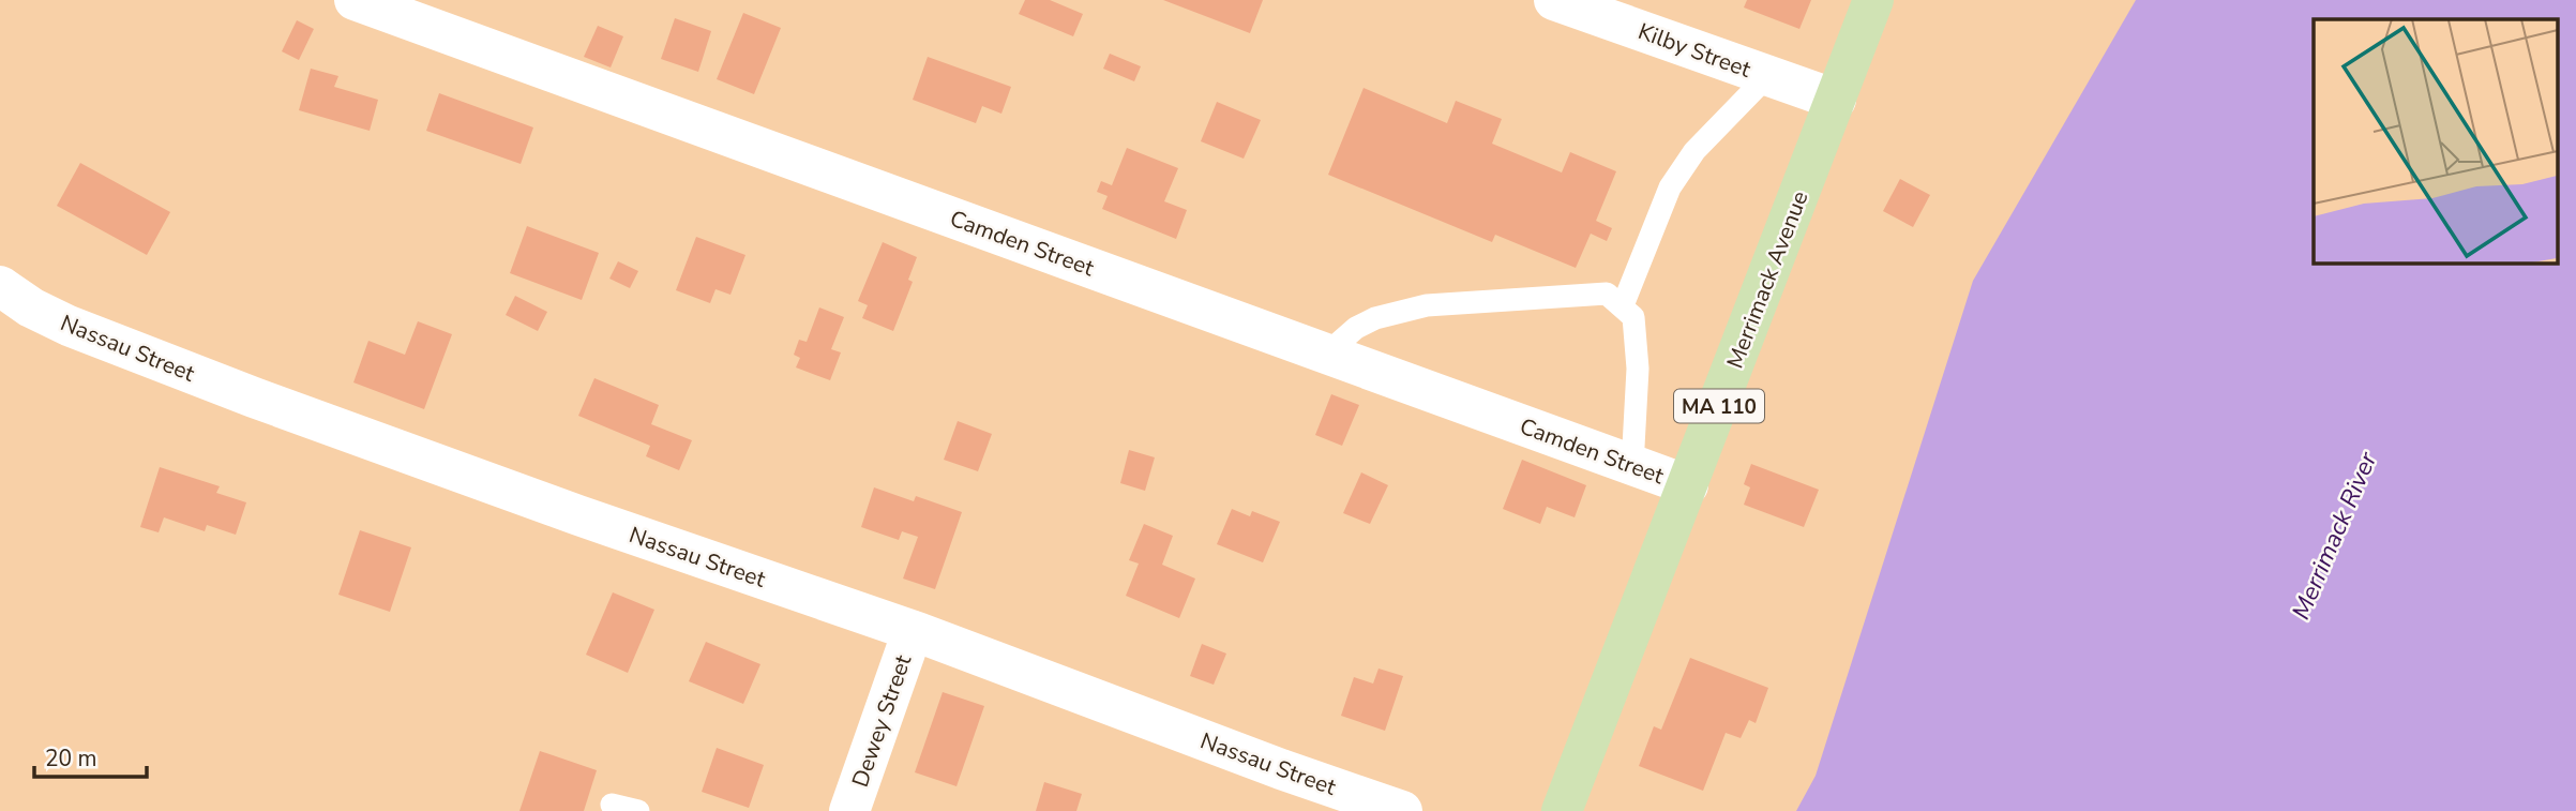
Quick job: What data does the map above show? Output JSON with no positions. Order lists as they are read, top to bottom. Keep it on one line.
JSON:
{"streets":{"main road":["Merrimack Avenue","MA 110"],"street":["Kilby Street","Camden Street","Nassau Street","Dewey Street"]},"crossings":[["Kilby Street","Merrimack Avenue"],["Camden Street","Merrimack Avenue"],["Nassau Street","Dewey Street"]],"water":["Merrimack River"],"scale_bar":"20 m"}
